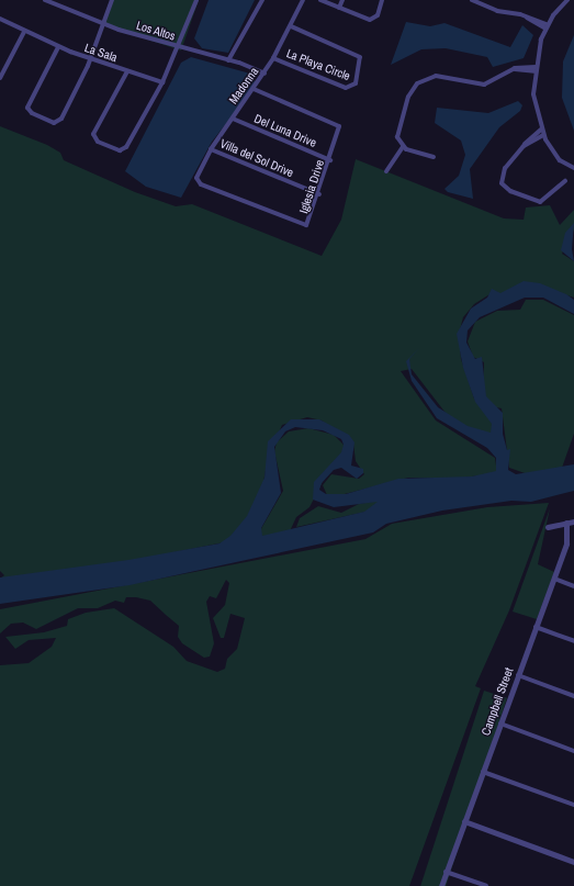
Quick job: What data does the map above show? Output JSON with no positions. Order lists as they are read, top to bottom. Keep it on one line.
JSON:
{"streets":{"street":["Los Altos","La Sala","La Playa Circle","Madonna","Del Luna Drive","Villa del Sol Drive","Iglesia Drive","Campbell Street"]},"crossings":[["Los Altos","Madonna"],["La Playa Circle","Madonna"],["Madonna","Del Luna Drive"],["Madonna","Villa del Sol Drive"],["Madonna","Iglesia Drive"],["Del Luna Drive","Iglesia Drive"],["Villa del Sol Drive","Iglesia Drive"]]}
